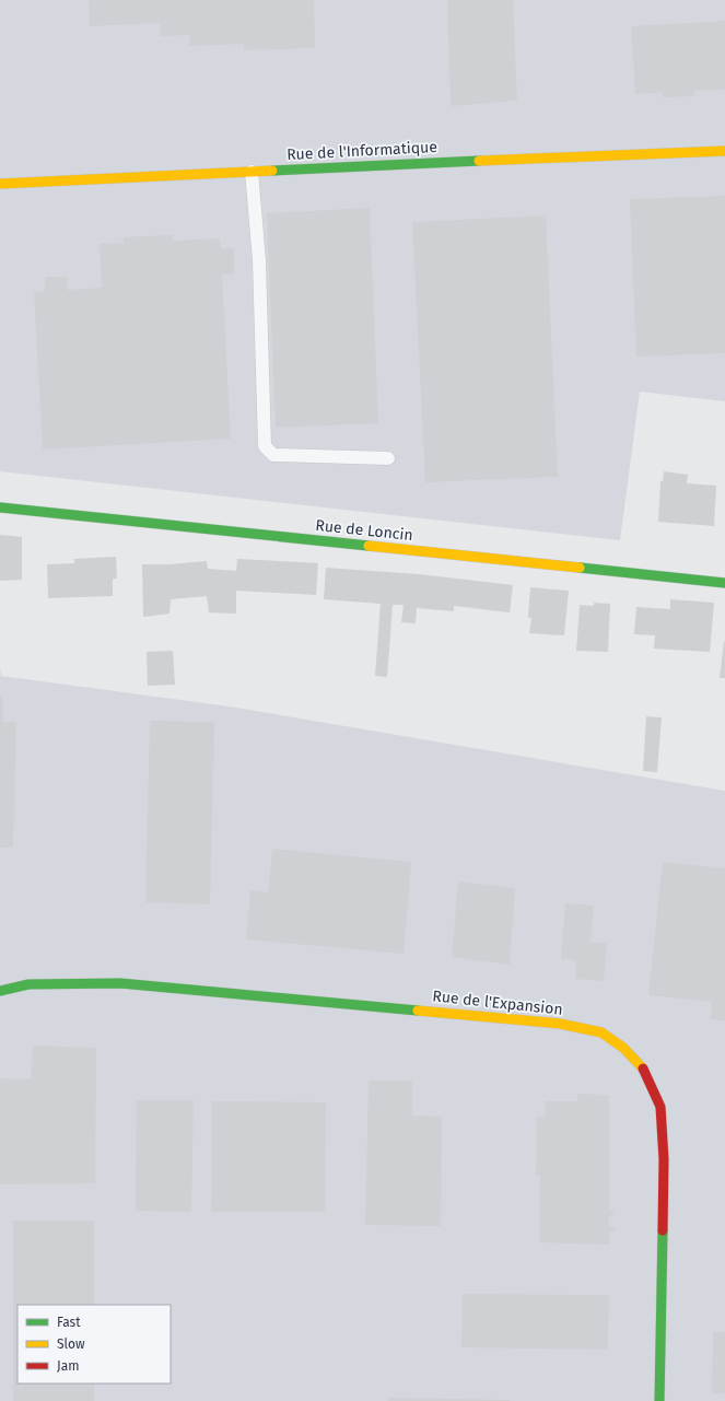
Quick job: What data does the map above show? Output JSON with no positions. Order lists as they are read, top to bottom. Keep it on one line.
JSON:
{"streets":{"street":["Rue de l'Informatique","Rue de Loncin","Rue de l'Expansion"]},"legend":["Fast","Slow","Jam"]}
